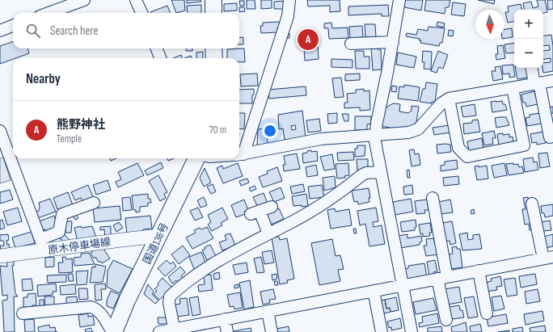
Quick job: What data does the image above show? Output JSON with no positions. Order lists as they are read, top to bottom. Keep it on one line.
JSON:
{"streets":{"highway":["国道136号"],"main road":["原木停車場線"]},"crossings":[["国道136号","原木停車場線"]],"north":"bottom","page":{"map_buttons":["+","−"],"search":"Search here","pins":"A","heading":"Nearby","list":[{"mark":"A","name":"熊野神社","note":"Temple","value":"70 m"}]}}
